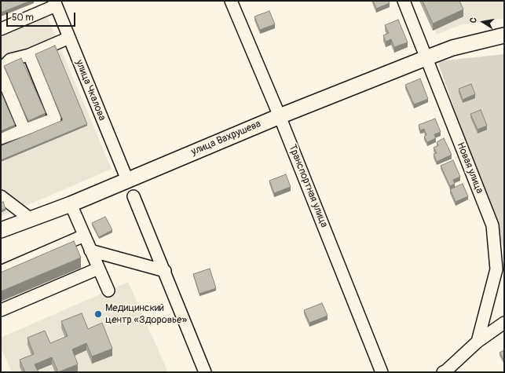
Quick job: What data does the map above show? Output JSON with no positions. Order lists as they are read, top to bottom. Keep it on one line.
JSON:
{"streets":{"main road":["улица Вахрушева"],"street":["улица Чкалова","Новая улица","Транспортная улица"]},"crossings":[["улица Чкалова","улица Вахрушева"],["улица Вахрушева","Новая улица"],["улица Вахрушева","Транспортная улица"]],"places":["Медицинский центр «Здоровье»"],"scale_bar":"50 m","north":"left"}
